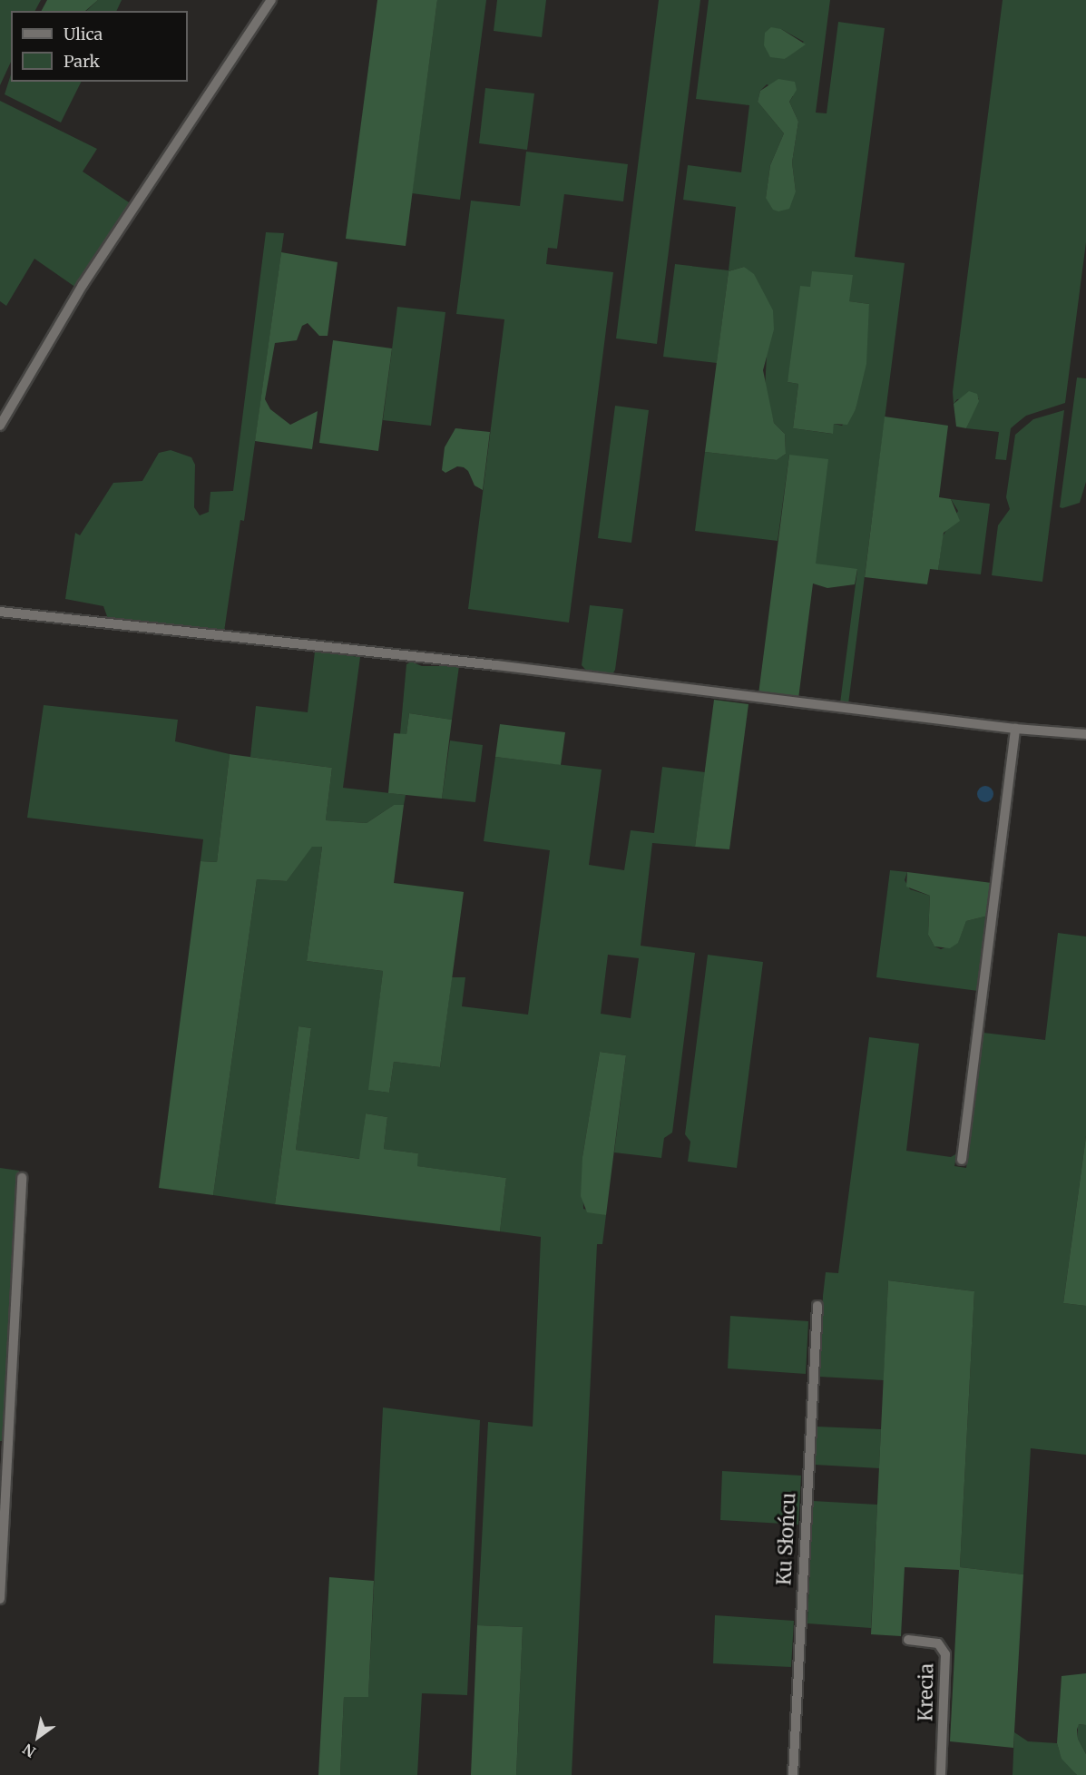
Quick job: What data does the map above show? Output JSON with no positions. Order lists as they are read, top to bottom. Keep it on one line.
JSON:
{"streets":{"street":["Ku Słońcu","Krecia"]},"legend":["Ulica","Park"],"north":"bottom left"}
